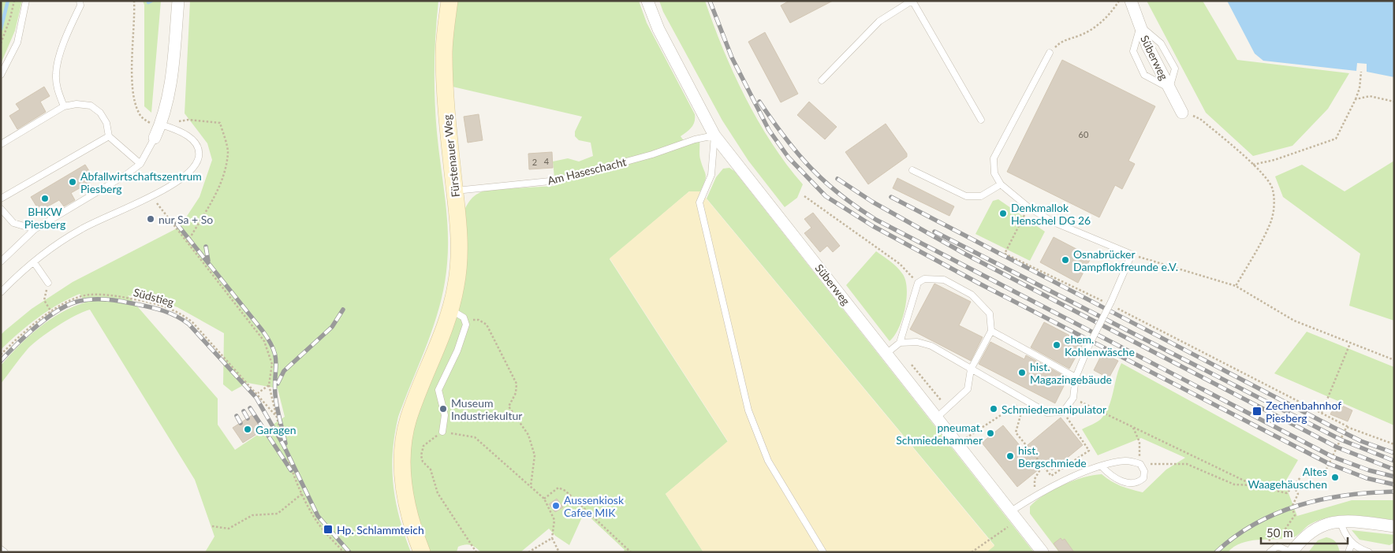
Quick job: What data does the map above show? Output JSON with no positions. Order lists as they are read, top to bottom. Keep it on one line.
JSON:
{"streets":{"street":["Süberweg","Fürstenauer Weg"],"lane":["Am Haseschacht"],"path":["Südstieg"]},"crossings":[["Süberweg","Am Haseschacht"],["Fürstenauer Weg","Am Haseschacht"]],"places":{"other":["Abfallwirtschaftszentrum Piesberg","BHKW Piesberg","Denkmallok Henschel DG 26","nur Sa + So","Osnabrücker Dampflokfreunde e.V.","ehem. Kohlenwäsche","hist. Magazingebäude","Museum Industriekultur","Schmiedemanipulator","Garagen","pneumat. Schmiedehammer","hist. Bergschmiede","Altes Waagehäuschen","Aussenkiosk Cafee MIK"],"transit":["Zechenbahnhof Piesberg","Hp. Schlammteich"]},"house_numbers":["60","4","2"],"scale_bar":"50 m"}
